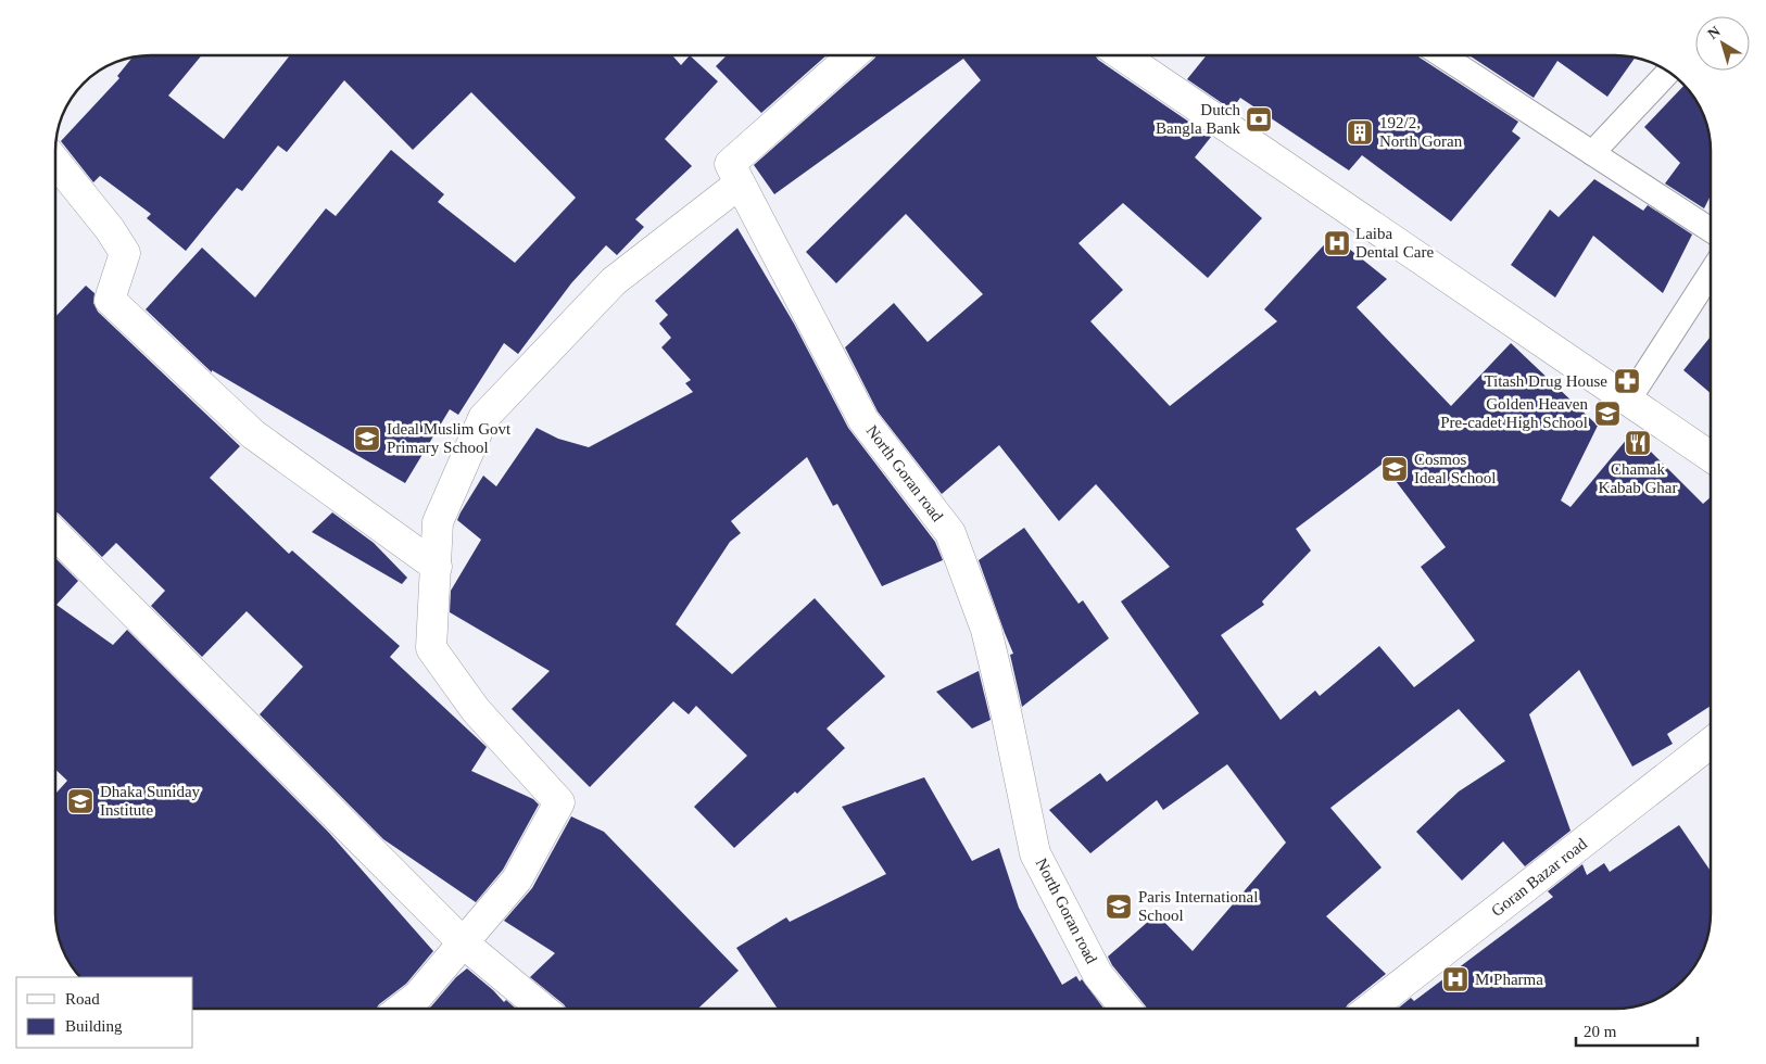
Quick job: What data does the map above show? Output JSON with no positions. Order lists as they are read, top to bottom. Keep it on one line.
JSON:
{"streets":{"street":["North Goran road","Goran Bazar road"]},"places":{"bank":["Dutch Bangla Bank"],"building":["192/2, North Goran"],"hospital":["Laiba Dental Care","M Pharma"],"pharmacy":["Titash Drug House"],"school or university":["Golden Heaven Pre-cadet High School","Ideal Muslim Govt Primary School","Cosmos Ideal School","Dhaka Suniday Institute","Paris International School"],"restaurant":["Chamak Kabab Ghar"]},"legend":["Road","Building"],"scale_bar":"20 m","north":"top left"}
